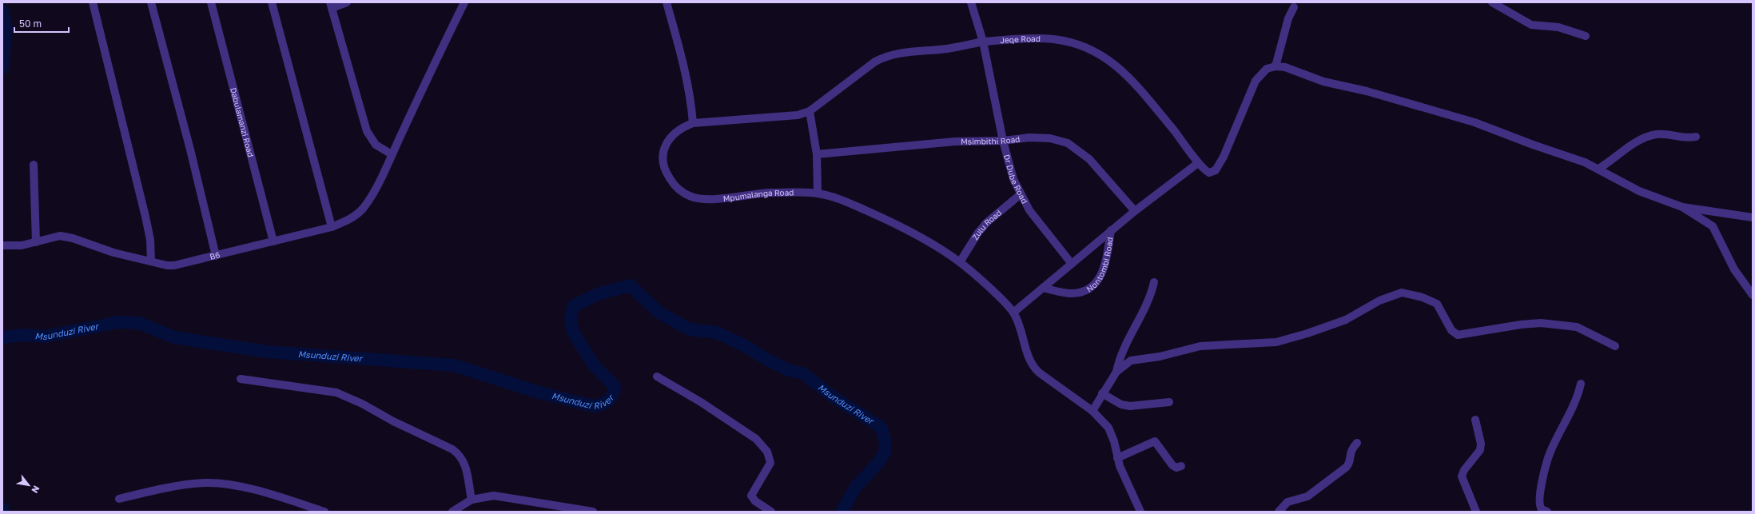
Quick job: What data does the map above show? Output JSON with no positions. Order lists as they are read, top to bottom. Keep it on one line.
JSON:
{"streets":{"street":["Jeqe Road","Dabulamanzi Road","Msimbithi Road","Dr Dube Road","Mpumalanga Road","Zulu Road","B6","Nontombi Road"]},"crossings":[["Jeqe Road","Dr Dube Road"],["Jeqe Road","Nontombi Road"],["Dabulamanzi Road","B6"],["Msimbithi Road","Dr Dube Road"],["Msimbithi Road","Nontombi Road"],["Dr Dube Road","Zulu Road"],["Dr Dube Road","Nontombi Road"],["Mpumalanga Road","Zulu Road"],["Mpumalanga Road","Nontombi Road"]],"water":["Msunduzi River"],"scale_bar":"50 m","north":"bottom right"}
